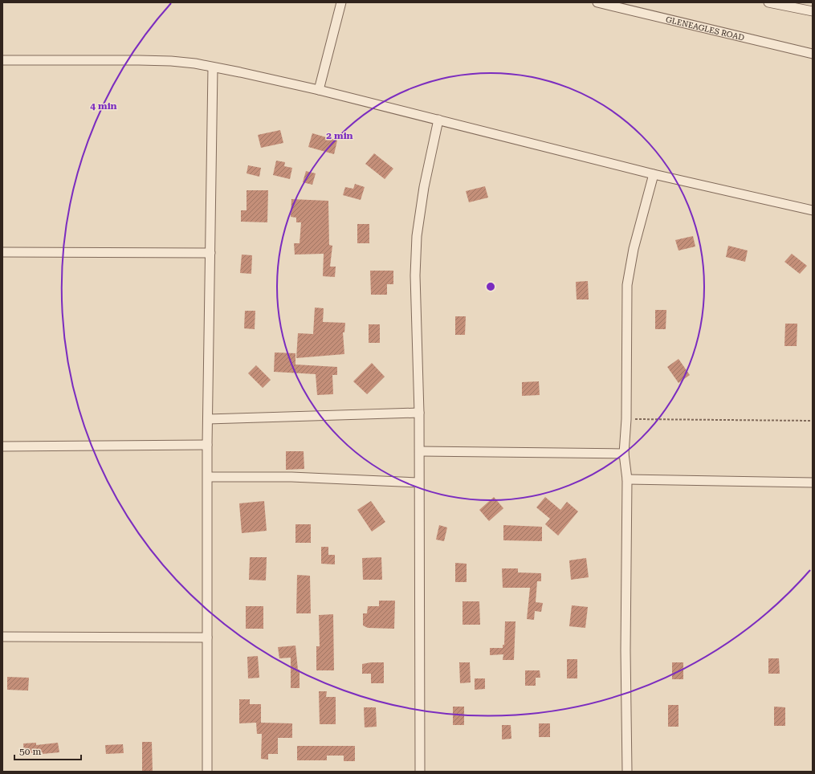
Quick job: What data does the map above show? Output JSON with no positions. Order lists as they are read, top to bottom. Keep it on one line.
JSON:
{"streets":{"street":["GLENEAGLES ROAD"]},"scale_bar":"50 m","rings":["4 min","2 min"]}
